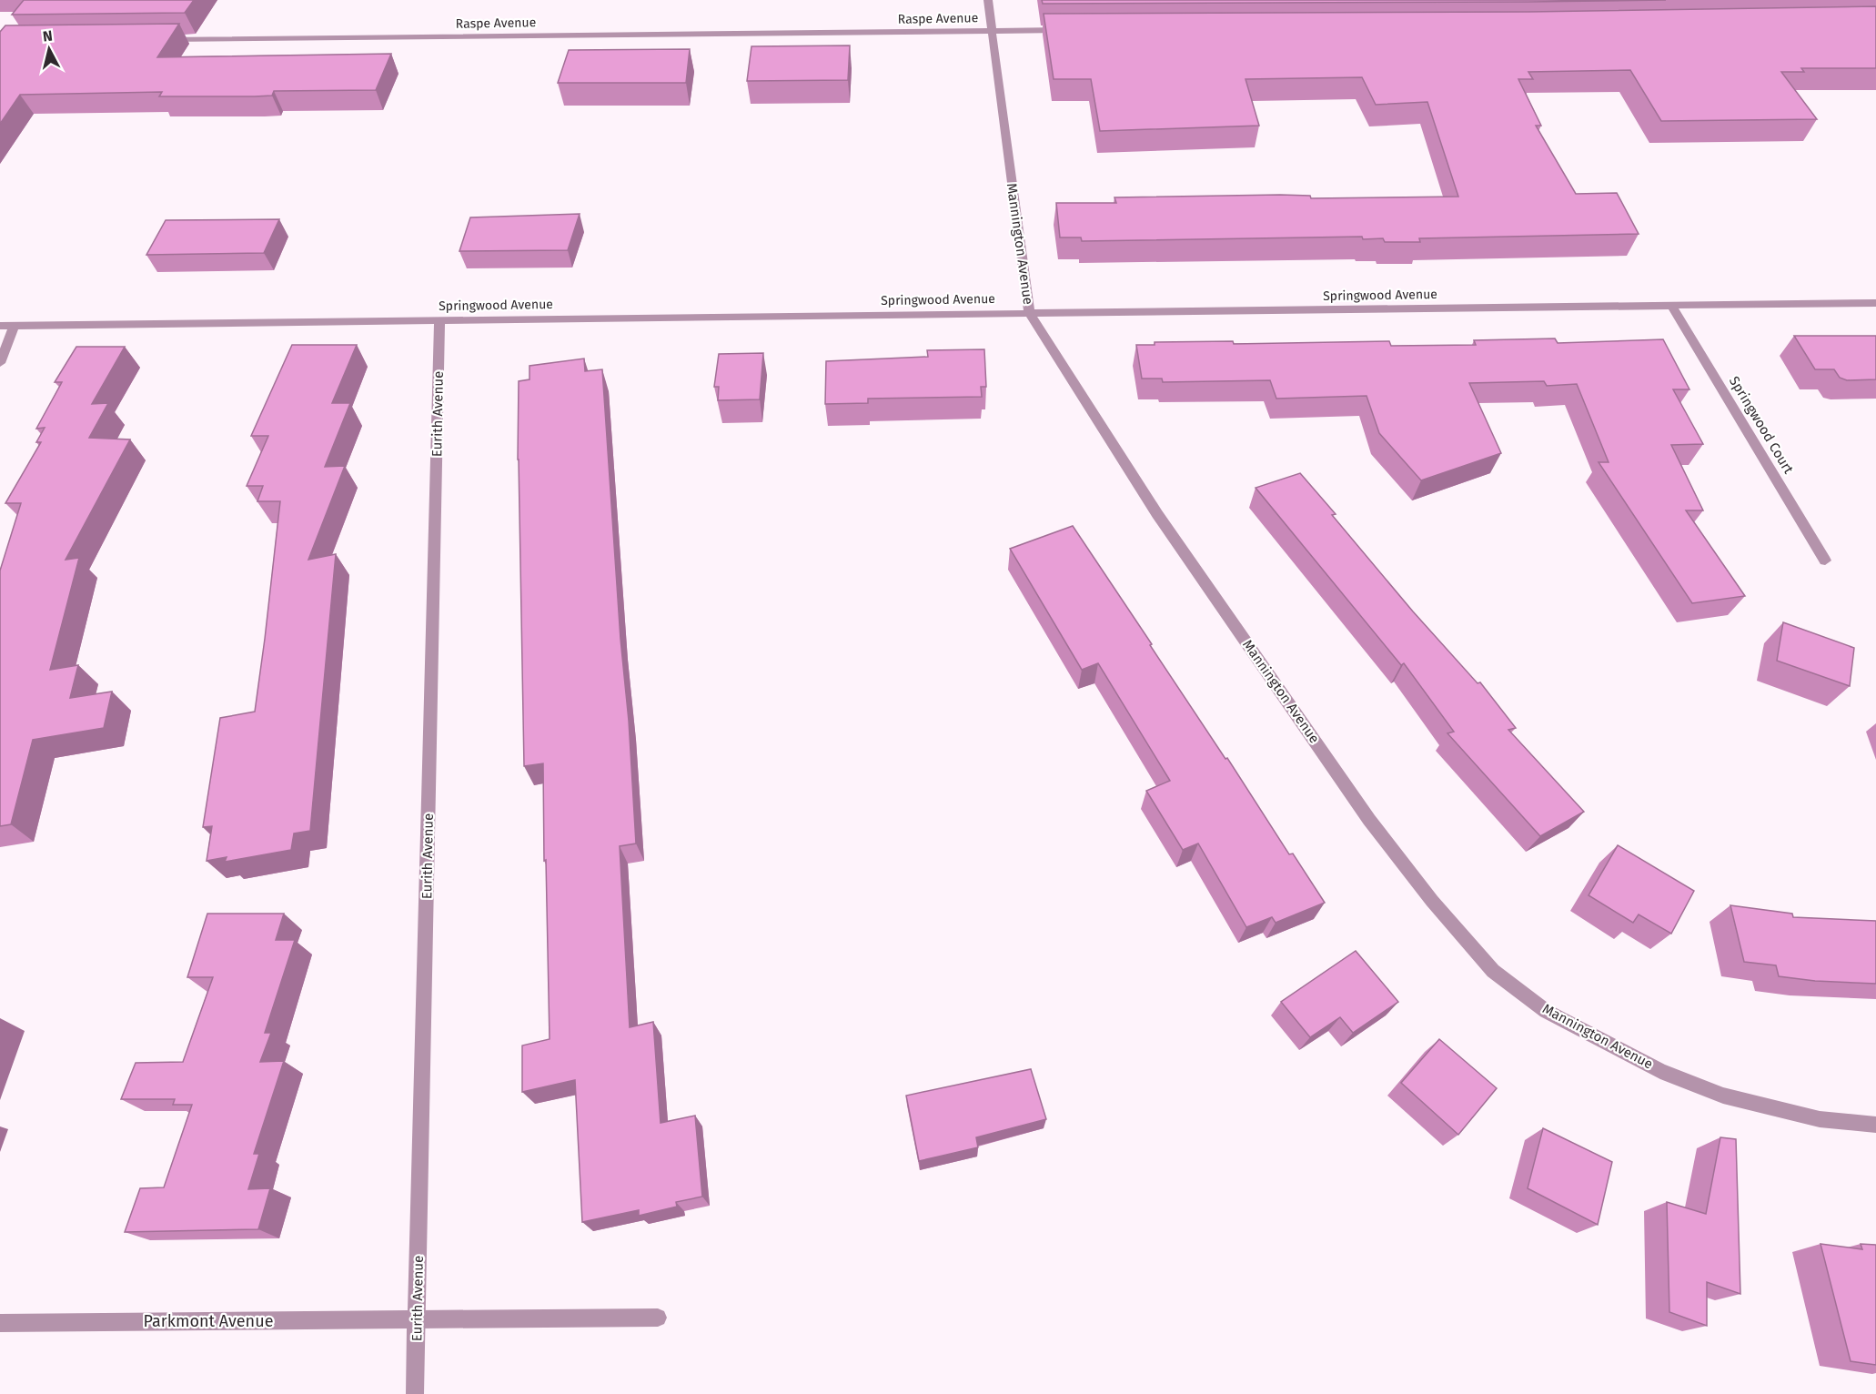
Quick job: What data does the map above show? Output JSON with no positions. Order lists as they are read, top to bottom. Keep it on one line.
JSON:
{"streets":{"street":["Raspe Avenue","Mannington Avenue","Springwood Avenue","Eurith Avenue","Springwood Court","Parkmont Avenue"]},"crossings":[["Raspe Avenue","Mannington Avenue"],["Mannington Avenue","Springwood Avenue"],["Springwood Avenue","Eurith Avenue"],["Springwood Avenue","Springwood Court"],["Eurith Avenue","Parkmont Avenue"]],"north":"top"}
